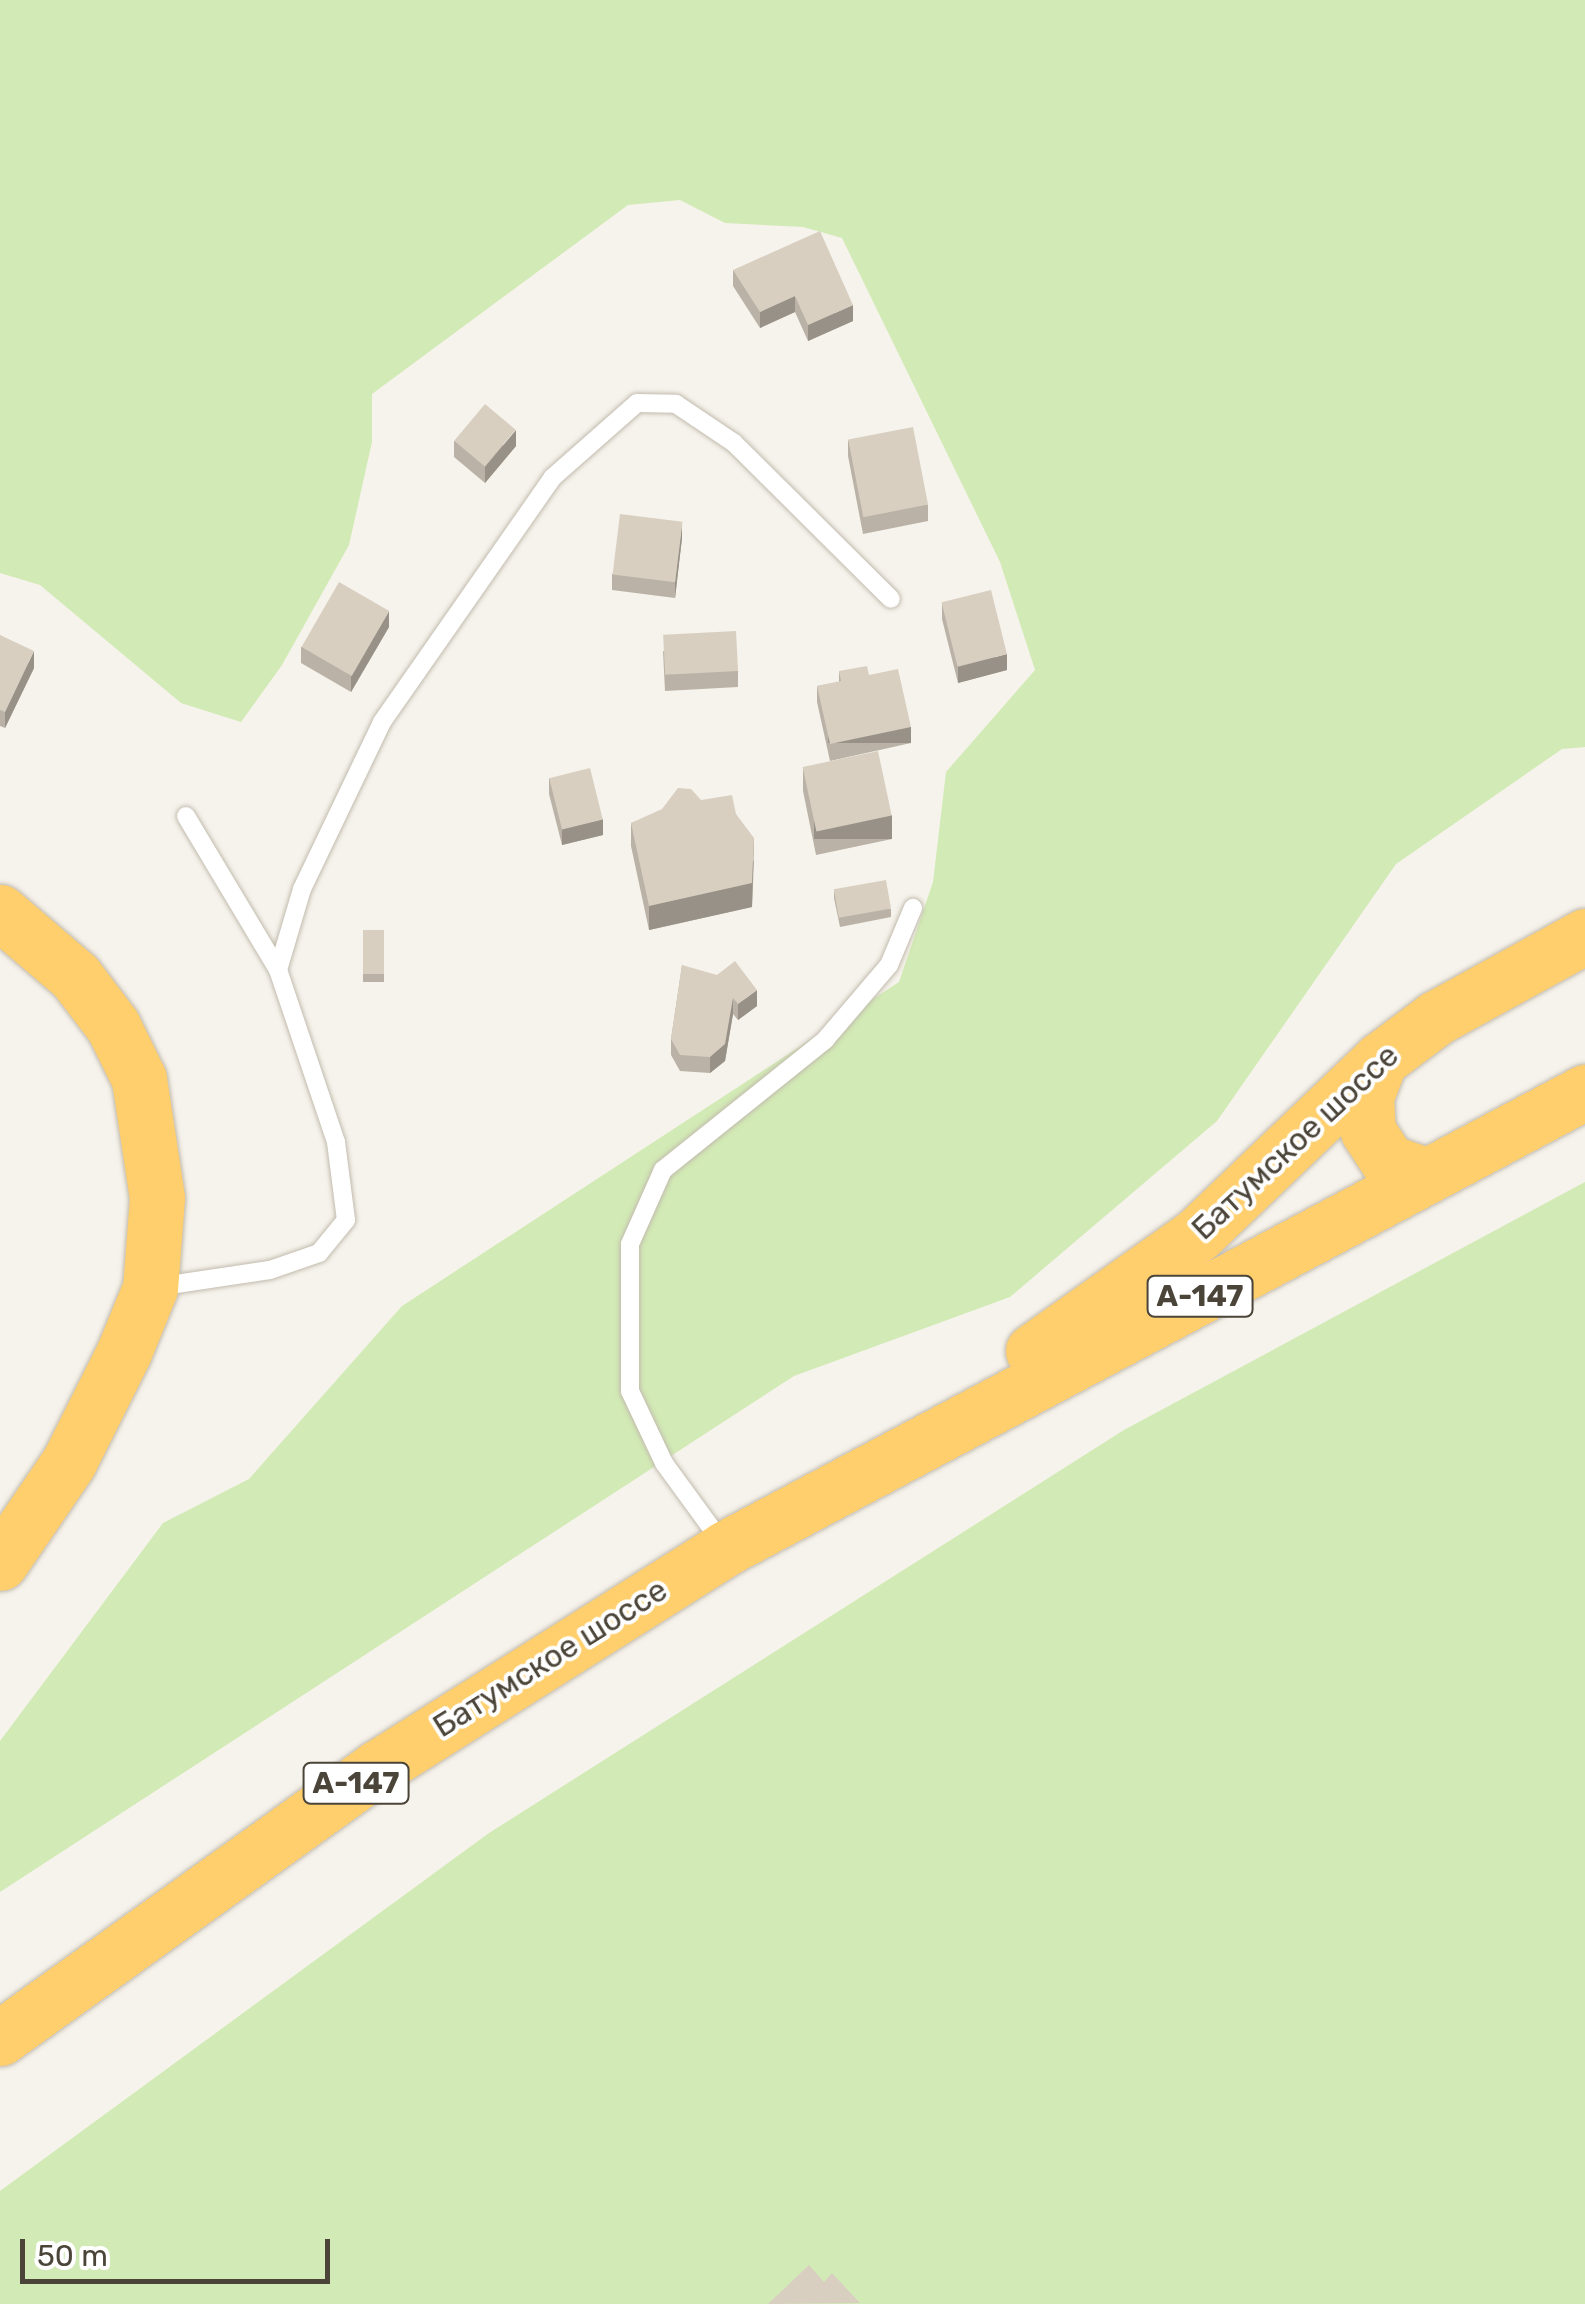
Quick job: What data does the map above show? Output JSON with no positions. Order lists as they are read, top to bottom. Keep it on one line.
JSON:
{"streets":{"highway":["Батумское шоссе","А-147"]},"scale_bar":"50 m"}
